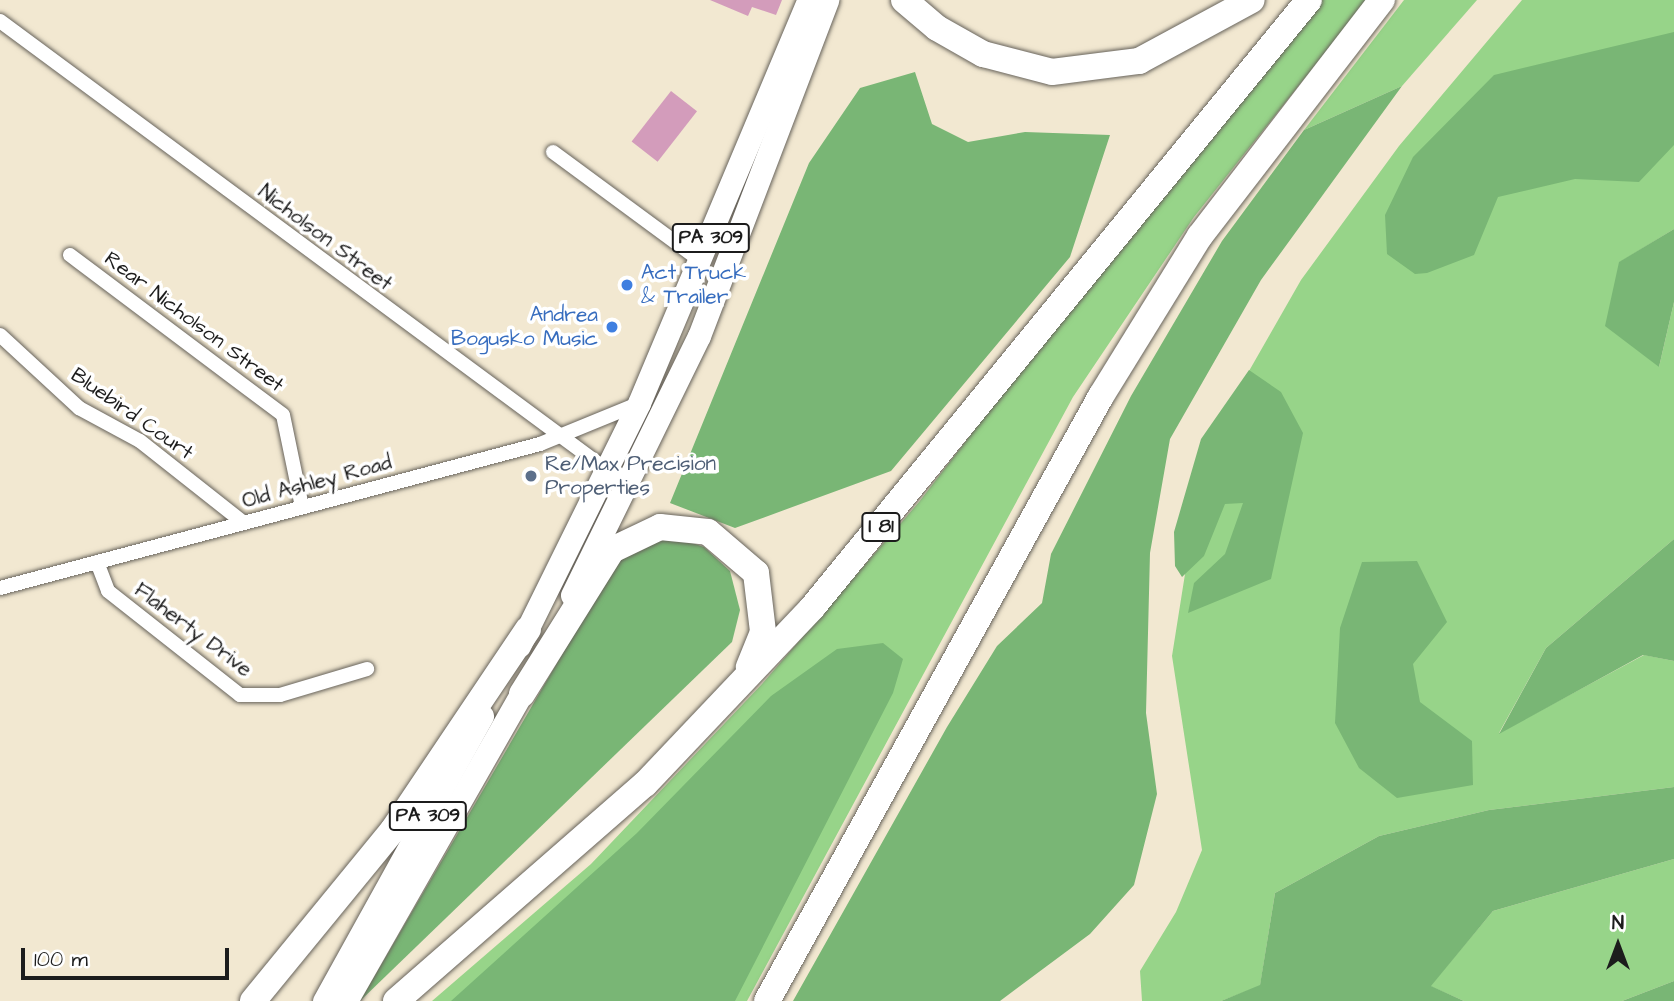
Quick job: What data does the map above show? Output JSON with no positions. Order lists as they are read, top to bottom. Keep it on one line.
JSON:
{"streets":{"highway":["I 81"],"main road":["PA 309"],"street":["Nicholson Street","Rear Nicholson Street","Bluebird Court","Old Ashley Road","Flaherty Drive"]},"crossings":[["Nicholson Street","PA 309"],["Nicholson Street","Old Ashley Road"],["PA 309","Old Ashley Road"],["Rear Nicholson Street","Old Ashley Road"],["Bluebird Court","Old Ashley Road"],["Old Ashley Road","Flaherty Drive"]],"places":["Act Truck & Trailer","Andrea Bogusko Music","Re/Max Precision Properties"],"scale_bar":"100 m","north":"top"}
